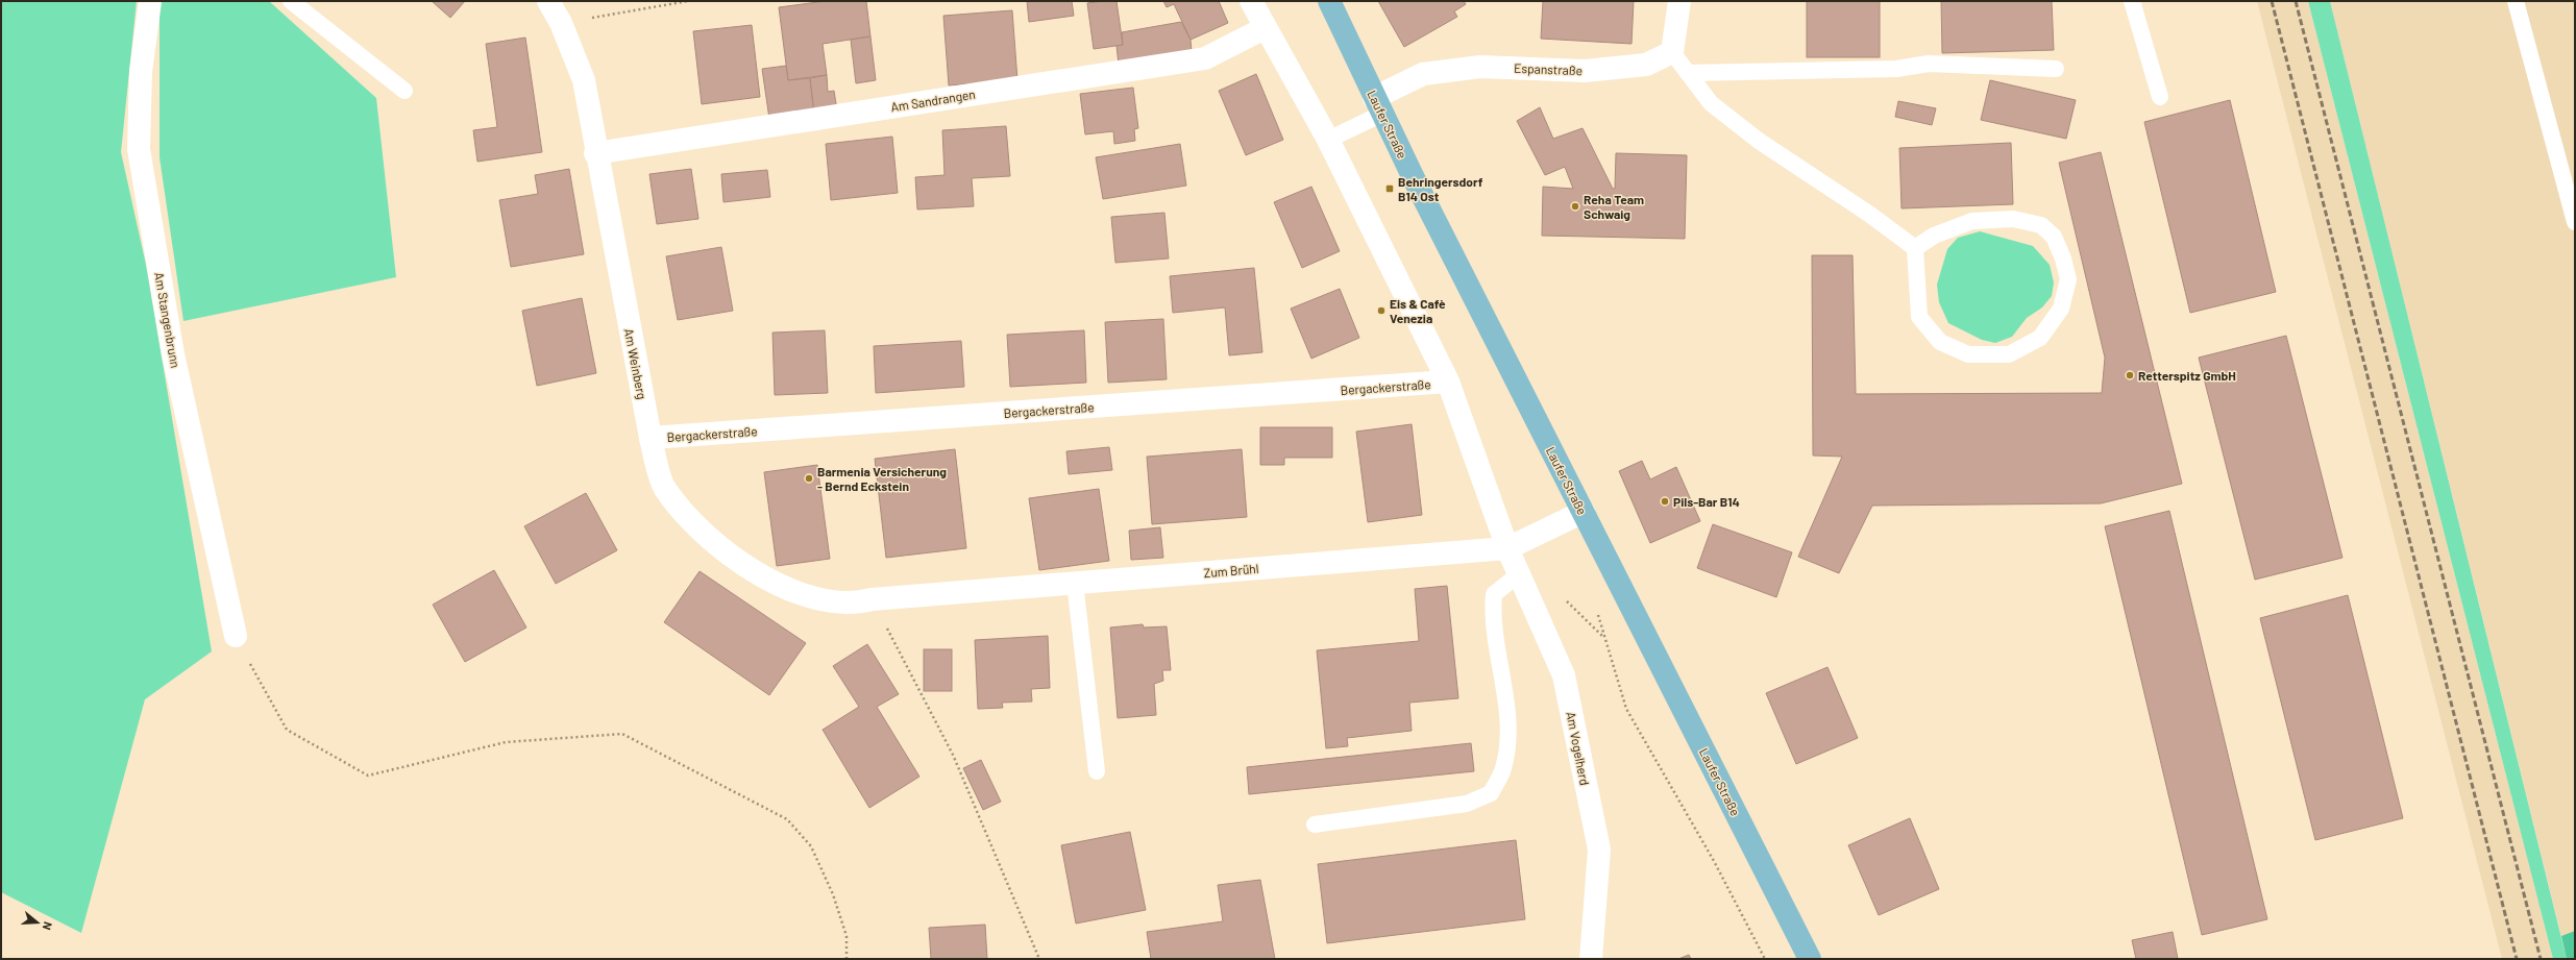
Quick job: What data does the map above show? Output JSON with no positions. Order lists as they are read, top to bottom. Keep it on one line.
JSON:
{"streets":{"main road":["Laufer Straße"],"street":["Espanstraße","Am Sandrangen","Am Stangenbrunn","Am Weinberg","Bergackerstraße","Zum Brühl","Am Vogelherd"]},"crossings":[["Espanstraße","Laufer Straße"],["Am Sandrangen","Am Weinberg"],["Laufer Straße","Zum Brühl"],["Am Weinberg","Bergackerstraße"],["Am Weinberg","Zum Brühl"],["Zum Brühl","Am Vogelherd"]],"places":{"transit":["Behringersdorf B14 Ost"],"other":["Reha Team Schwaig","Eis & Cafè Venezia","Retterspitz GmbH","Barmenia Versicherung - Bernd Eckstein","Pils-Bar B14"]},"north":"right"}
